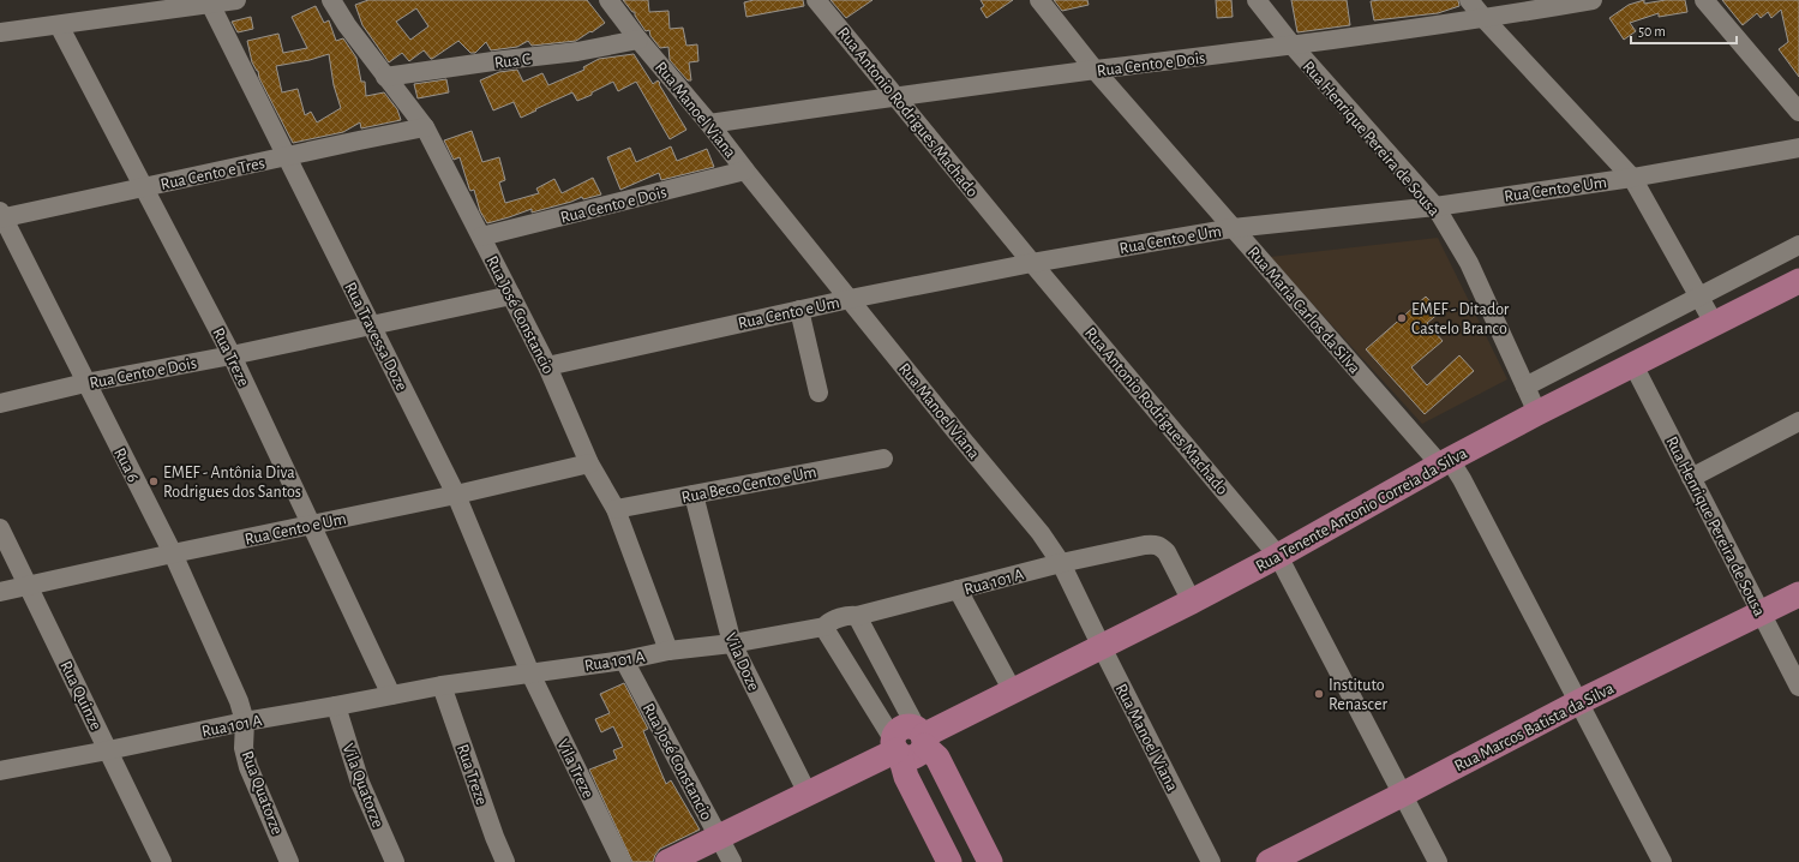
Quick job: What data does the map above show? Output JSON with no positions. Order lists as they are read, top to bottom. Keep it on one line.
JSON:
{"streets":{"main road":["Rua Tenente Antonio Correia da Silva","Rua Marcos Batista da Silva"],"street":["Rua C","Rua Cento e Dois","Rua Manoel Viana","Rua Antonio Rodrigues Machado","Rua Henrique Pereira de Sousa","Rua Cento e Tres","Rua Cento e Um","Rua Maria Carlos da Silva","Rua José Constancio","Rua Travessa Doze","Rua Treze","Rua 6","Rua Beco Cento e Um","Rua 101 A","Vila Doze","Rua Quinze","Vila Treze","Vila Quatorze","Rua Quatorze"]},"crossings":[["Rua C","Rua Manoel Viana"],["Rua C","Rua José Constancio"],["Rua Cento e Dois","Rua Manoel Viana"],["Rua Cento e Dois","Rua Antonio Rodrigues Machado"],["Rua Cento e Dois","Rua Henrique Pereira de Sousa"],["Rua Cento e Dois","Rua Maria Carlos da Silva"],["Rua Cento e Dois","Rua José Constancio"],["Rua Cento e Dois","Rua Travessa Doze"],["Rua Cento e Dois","Rua Treze"],["Rua Cento e Dois","Rua 6"],["Rua Manoel Viana","Rua Cento e Um"],["Rua Manoel Viana","Rua Tenente Antonio Correia da Silva"],["Rua Manoel Viana","Rua 101 A"],["Rua Antonio Rodrigues Machado","Rua Cento e Um"],["Rua Antonio Rodrigues Machado","Rua Tenente Antonio Correia da Silva"],["Rua Antonio Rodrigues Machado","Rua Marcos Batista da Silva"],["Rua Henrique Pereira de Sousa","Rua Cento e Um"],["Rua Henrique Pereira de Sousa","Rua Tenente Antonio Correia da Silva"],["Rua Henrique Pereira de Sousa","Rua Marcos Batista da Silva"],["Rua Cento e Tres","Rua José Constancio"],["Rua Cento e Tres","Rua Travessa Doze"],["Rua Cento e Tres","Rua Treze"],["Rua Cento e Tres","Rua 6"],["Rua Cento e Um","Rua Maria Carlos da Silva"],["Rua Cento e Um","Rua José Constancio"],["Rua Cento e Um","Rua Travessa Doze"],["Rua Cento e Um","Rua Treze"],["Rua Cento e Um","Rua 6"],["Rua Cento e Um","Rua Quinze"],["Rua Maria Carlos da Silva","Rua Tenente Antonio Correia da Silva"],["Rua Maria Carlos da Silva","Rua Marcos Batista da Silva"],["Rua José Constancio","Rua Beco Cento e Um"],["Rua José Constancio","Rua 101 A"],["Rua Travessa Doze","Rua 101 A"],["Rua Travessa Doze","Vila Treze"],["Rua Treze","Rua 101 A"],["Rua 6","Rua 101 A"],["Rua 6","Rua Quatorze"],["Rua Beco Cento e Um","Vila Doze"],["Rua Tenente Antonio Correia da Silva","Rua 101 A"],["Rua 101 A","Vila Doze"],["Rua 101 A","Rua Quinze"],["Rua 101 A","Vila Treze"],["Rua 101 A","Vila Quatorze"],["Rua 101 A","Rua Quatorze"]],"places":["EMEF - Ditador Castelo Branco","EMEF - Antônia Diva Rodrigues dos Santos","Instituto Renascer"],"scale_bar":"50 m"}
